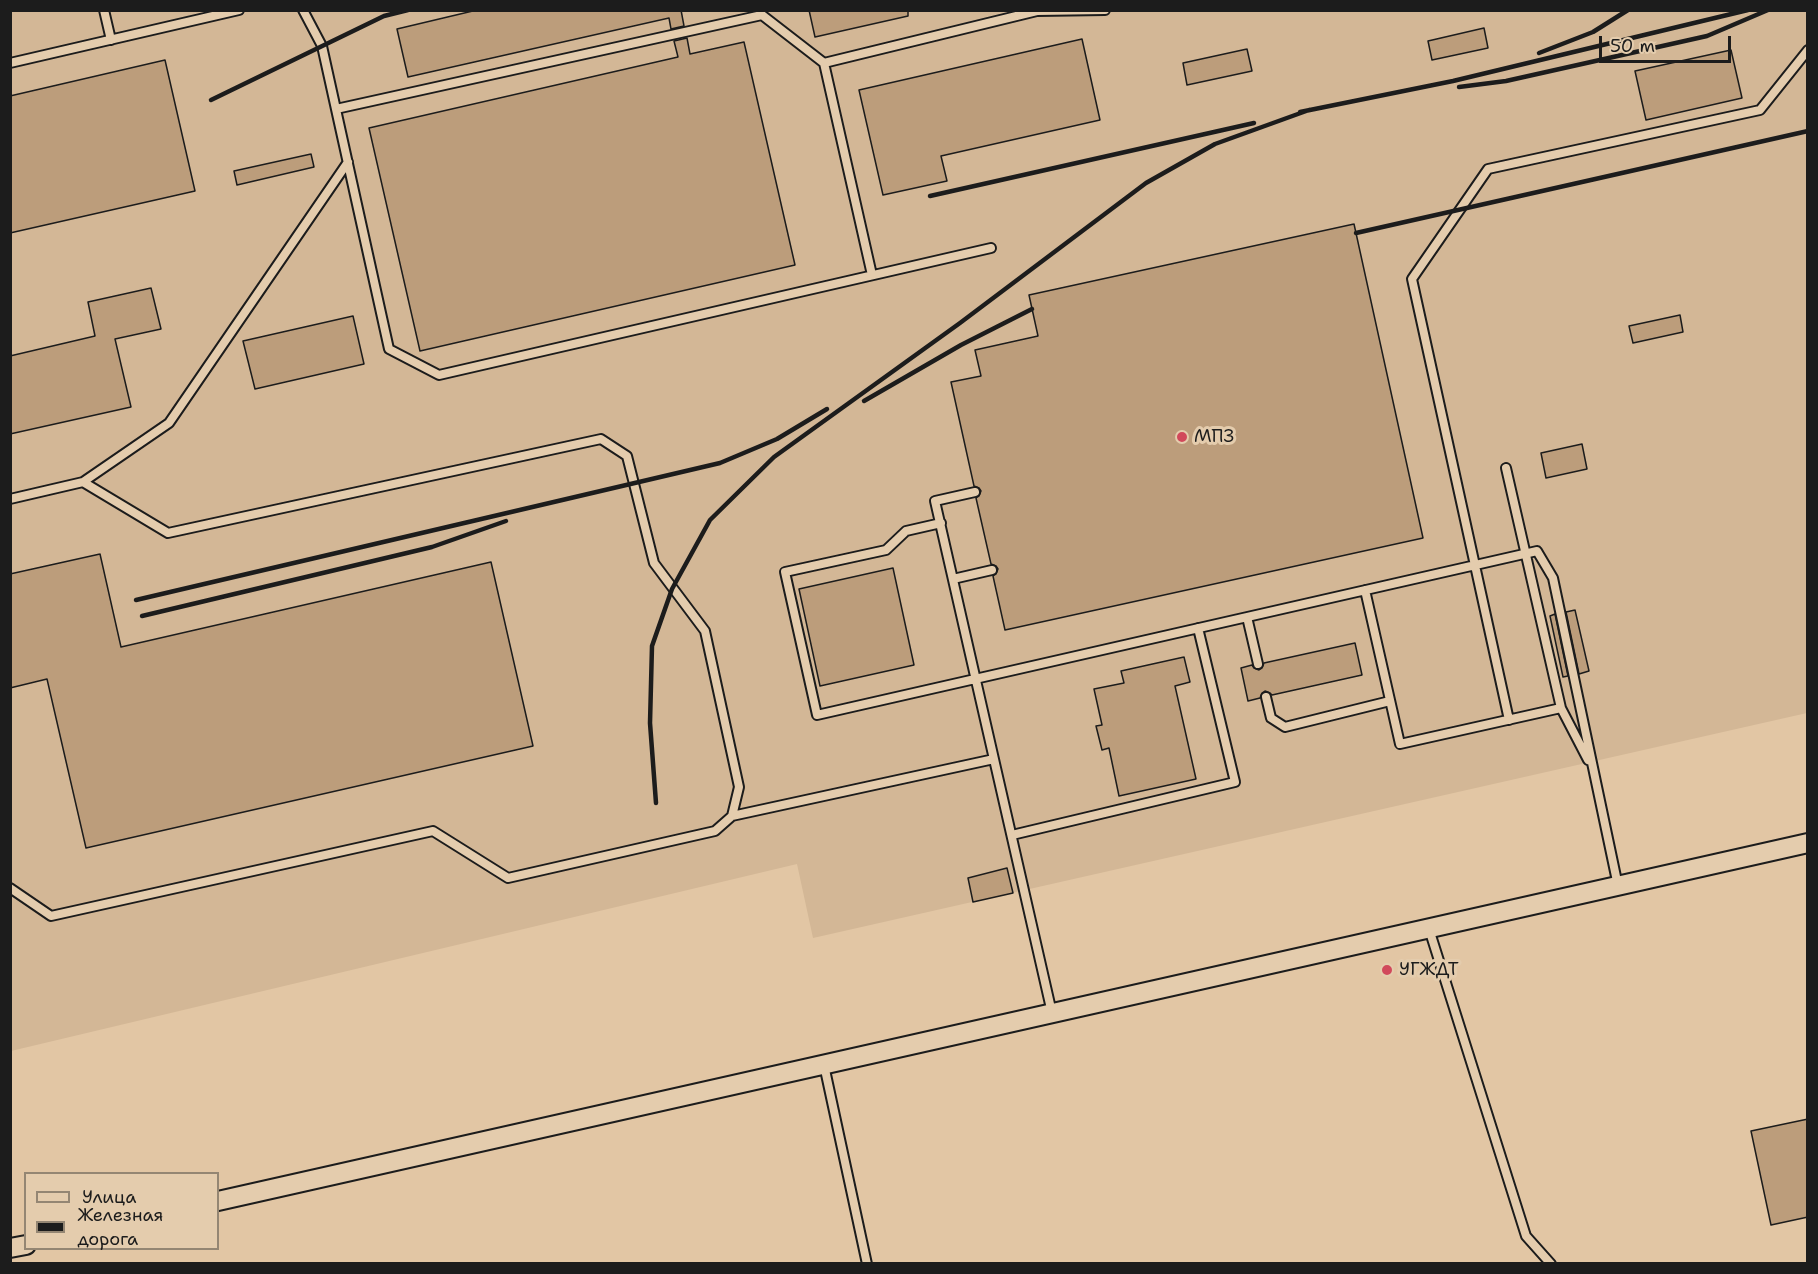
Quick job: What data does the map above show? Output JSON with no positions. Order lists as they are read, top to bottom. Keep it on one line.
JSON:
{"places":["МПЗ","УГЖДТ"],"legend":["Улица","Железная дорога"],"scale_bar":"50 m"}
